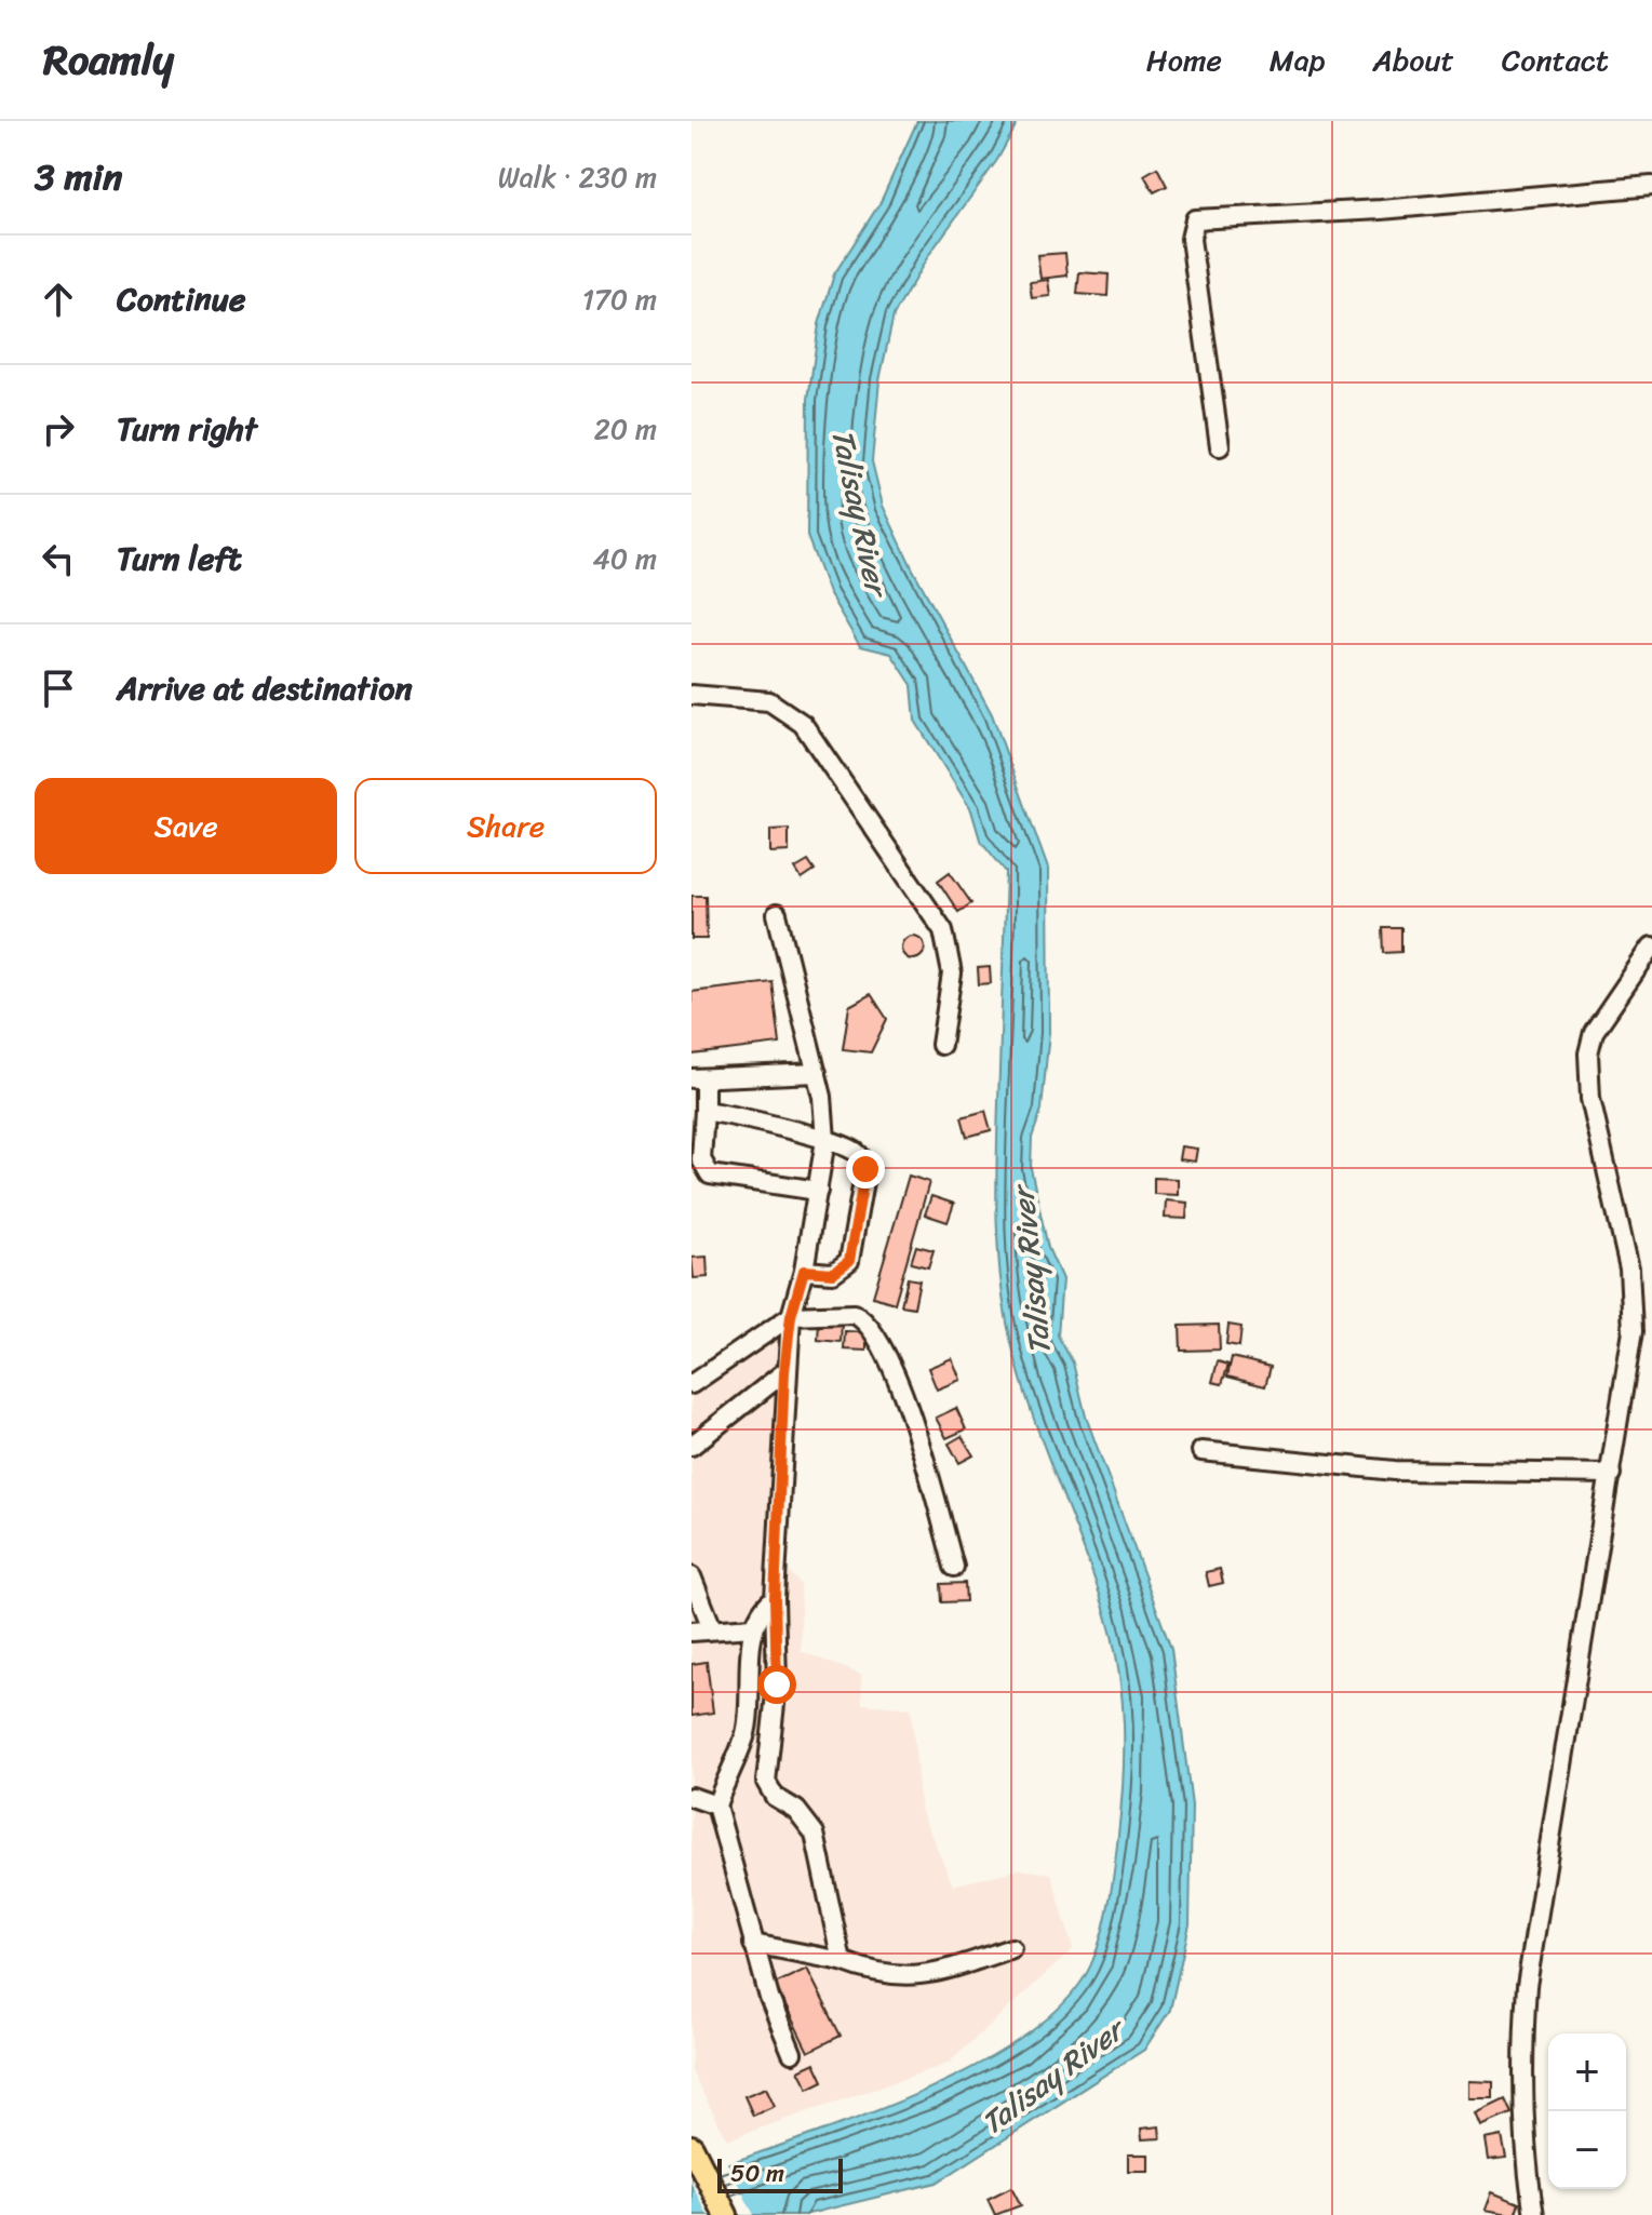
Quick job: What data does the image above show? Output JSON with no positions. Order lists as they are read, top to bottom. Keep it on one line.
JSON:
{"water":["Talisay River"],"scale_bar":"50 m","page":{"header":"Roamly","nav":["Home","Map","About","Contact"],"heading":["3 min","Walk · 230 m"],"list":[["Continue","170 m"],["Turn right","20 m"],["Turn left","40 m"],"Arrive at destination"],"buttons":["Save","Share"],"map_buttons":["+","−"],"scale":"50 m"}}
